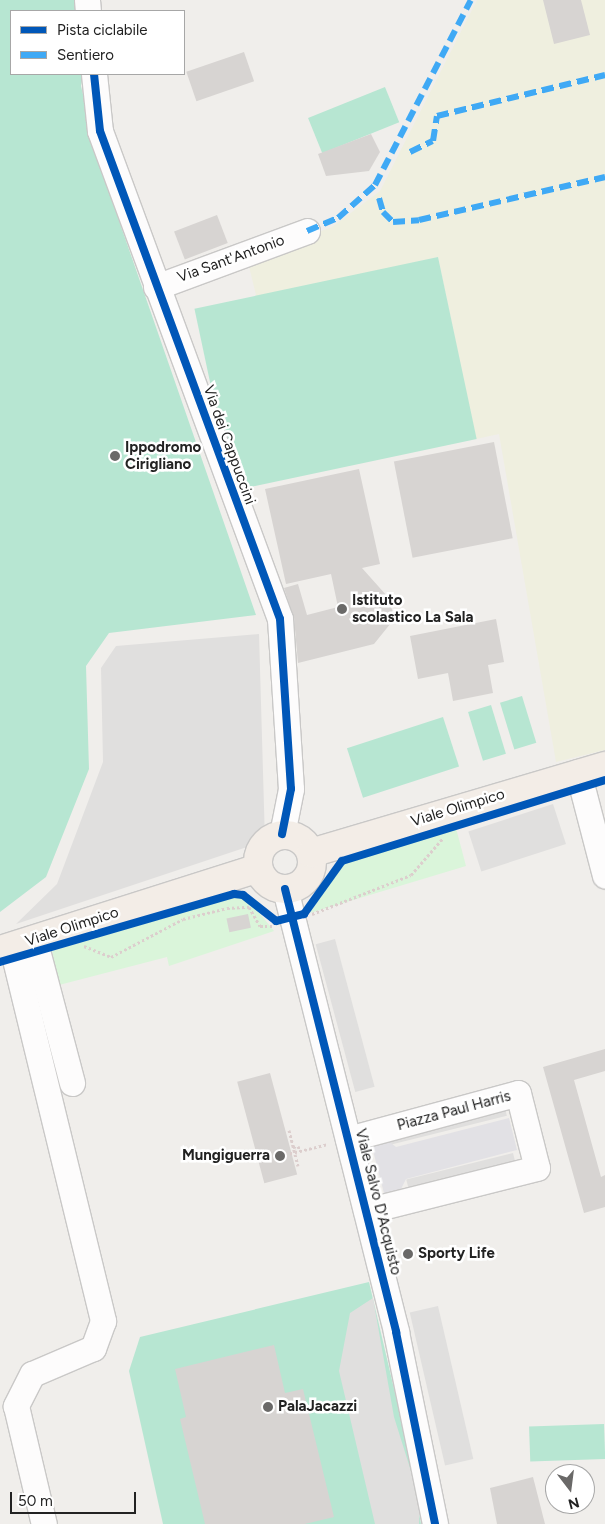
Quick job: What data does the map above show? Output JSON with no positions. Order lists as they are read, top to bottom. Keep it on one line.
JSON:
{"streets":{"main road":["Viale Olimpico"],"street":["Via Sant'Antonio","Via dei Cappuccini","Piazza Paul Harris","Viale Salvo D'Acquisto"]},"crossings":[["Via Sant'Antonio","Via dei Cappuccini"],["Via dei Cappuccini","Viale Olimpico"],["Via dei Cappuccini","Viale Salvo D'Acquisto"],["Viale Olimpico","Viale Salvo D'Acquisto"],["Piazza Paul Harris","Viale Salvo D'Acquisto"]],"places":["Ippodromo Cirigliano","Istituto scolastico La Sala","Mungiguerra","Sporty Life","PalaJacazzi"],"legend":["Pista ciclabile","Sentiero"],"scale_bar":"50 m","north":"bottom"}
